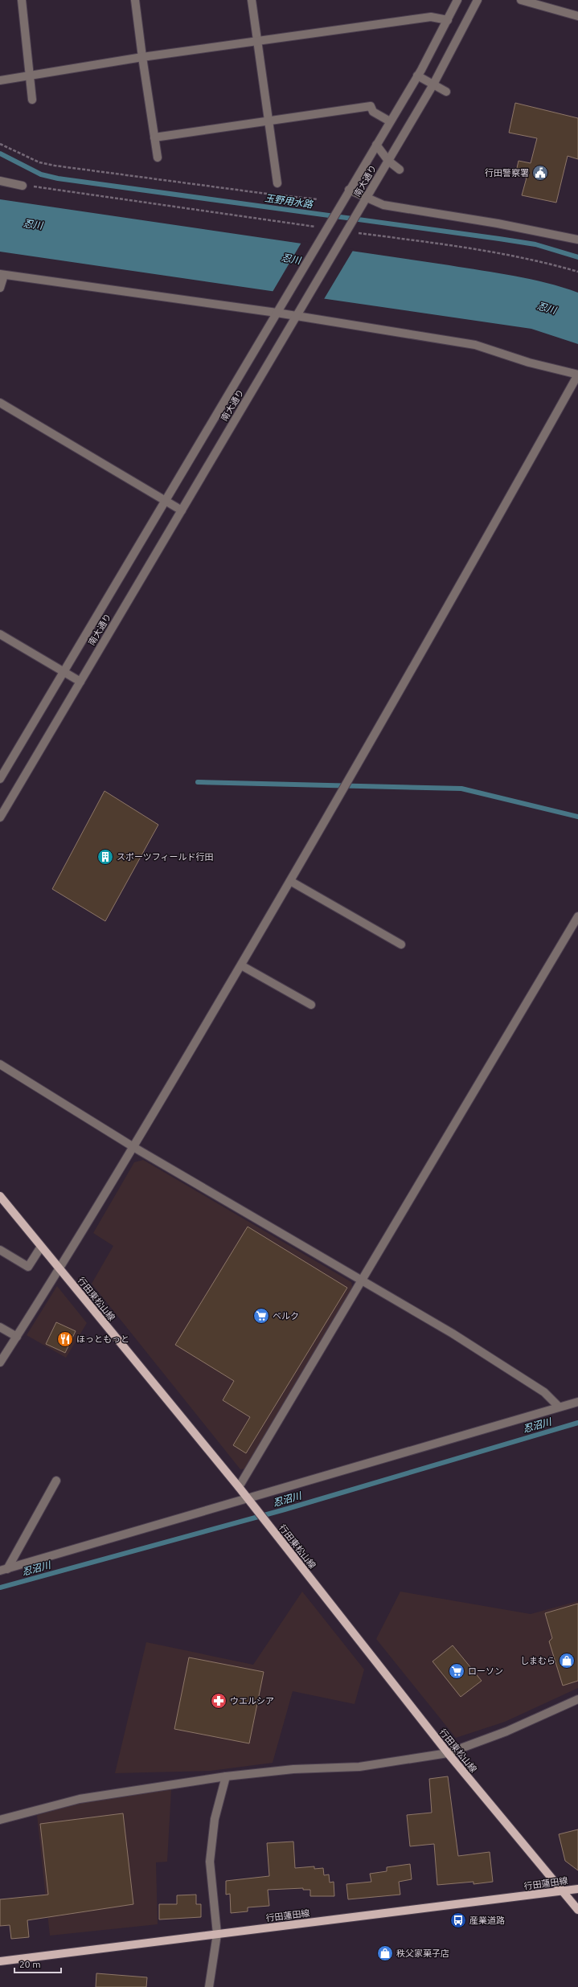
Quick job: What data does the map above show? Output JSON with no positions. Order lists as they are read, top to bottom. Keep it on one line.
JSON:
{"streets":{"main road":["行田東松山線","行田蓮田線"],"street":["南大通り"]},"crossings":[["行田東松山線","行田蓮田線"]],"water":["玉野用水路","忍川","忍沼川"],"places":{"public building":["行田警察署"],"building":["スポーツフィールド行田"],"supermarket":["ベルク","ローソン"],"restaurant":["ほっともっと"],"shop":["しまむら","秩父家菓子店"],"pharmacy":["ウエルシア"],"bus stop":["産業道路"]},"scale_bar":"20 m"}
